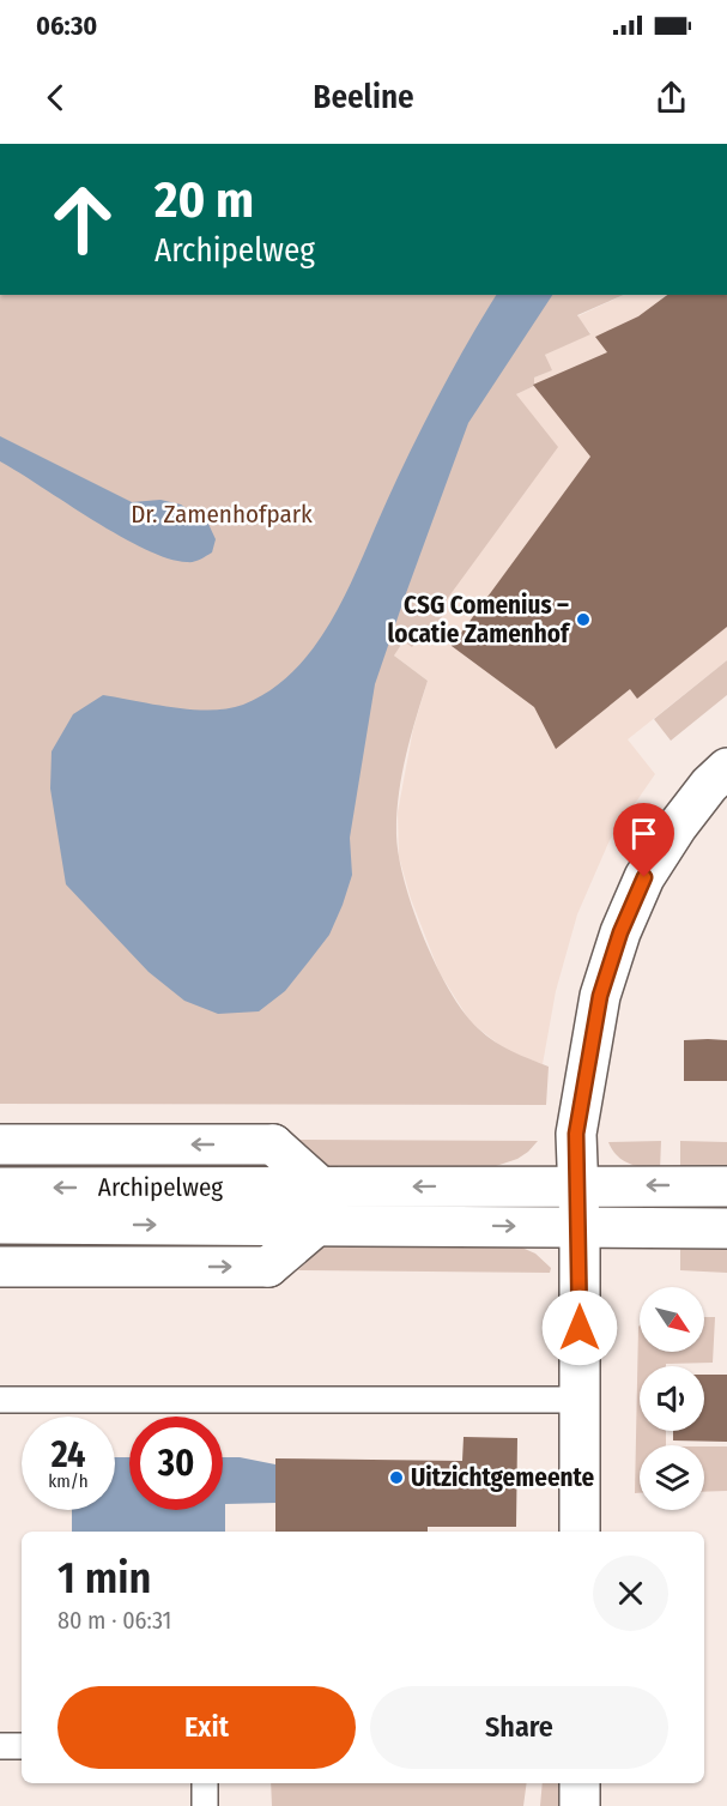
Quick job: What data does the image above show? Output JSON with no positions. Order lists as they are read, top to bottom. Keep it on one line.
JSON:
{"streets":{"main road":["Archipelweg"]},"parks":["Dr. Zamenhofpark"],"places":["CSG Comenius – locatie Zamenhof","Uitzichtgemeente"],"north":"bottom right","page":{"status":"06:30","header":"Beeline","turn":["20 m","Archipelweg"],"speed":"24 km/h","limit":"30","heading":["1 min","80 m · 06:31"],"buttons":["Exit","Share"]}}
